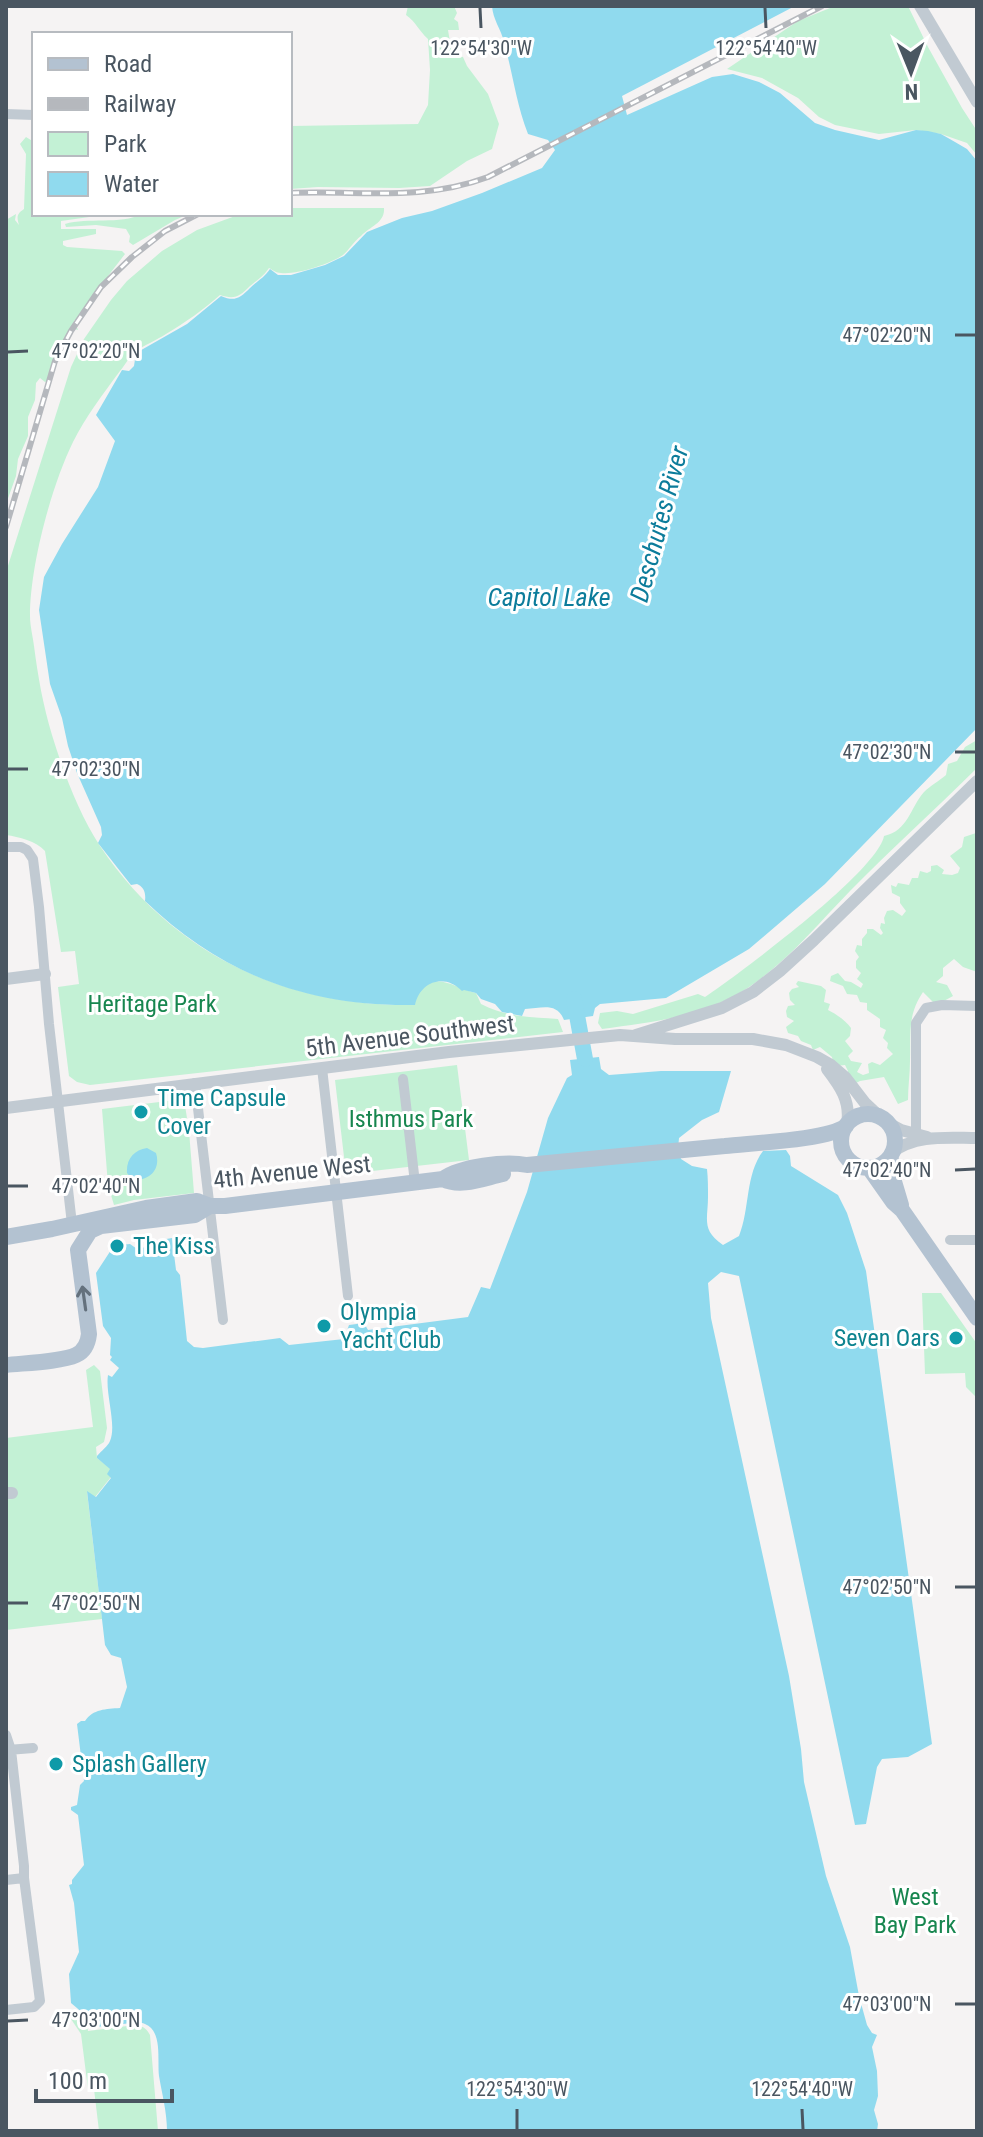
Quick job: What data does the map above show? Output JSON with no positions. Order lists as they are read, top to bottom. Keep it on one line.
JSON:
{"streets":{"main road":["4th Avenue West"],"street":["5th Avenue Southwest"]},"crossings":[["5th Avenue Southwest","4th Avenue West"]],"water":["Deschutes River","Capitol Lake"],"parks":["Heritage Park","Isthmus Park","West Bay Park"],"places":["Time Capsule Cover","The Kiss","Olympia Yacht Club","Seven Oars","Splash Gallery"],"legend":["Road","Railway","Park","Water"],"scale_bar":"100 m","north":"bottom","coordinates":["122°54'30\"W","122°54'40\"W","47°02'20\"N","47°02'30\"N","47°02'40\"N","47°02'50\"N","47°03'00\"N"]}
